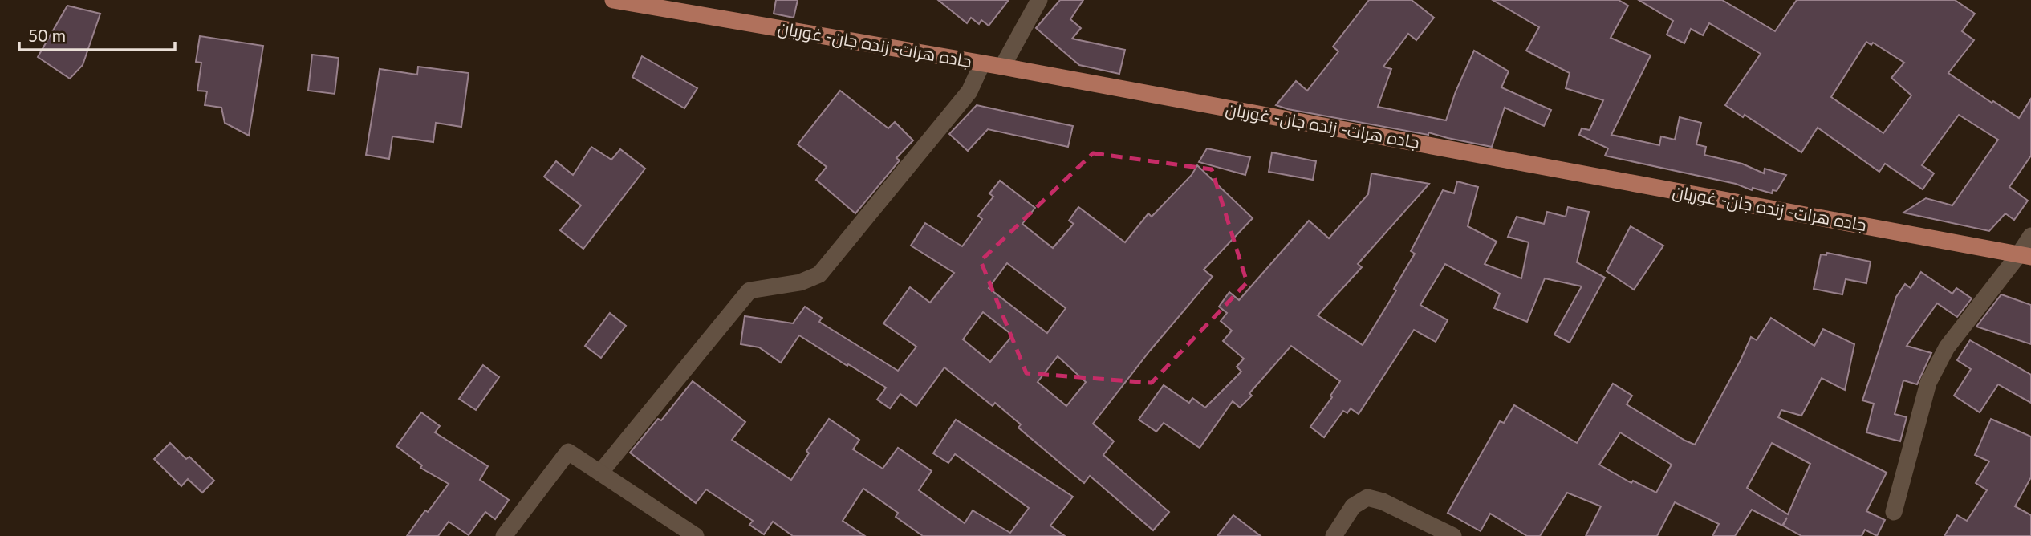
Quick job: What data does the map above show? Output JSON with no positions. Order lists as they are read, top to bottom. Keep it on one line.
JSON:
{"streets":{"main road":["جاده هرات- زنده جان- غوریان"]},"scale_bar":"50 m"}
